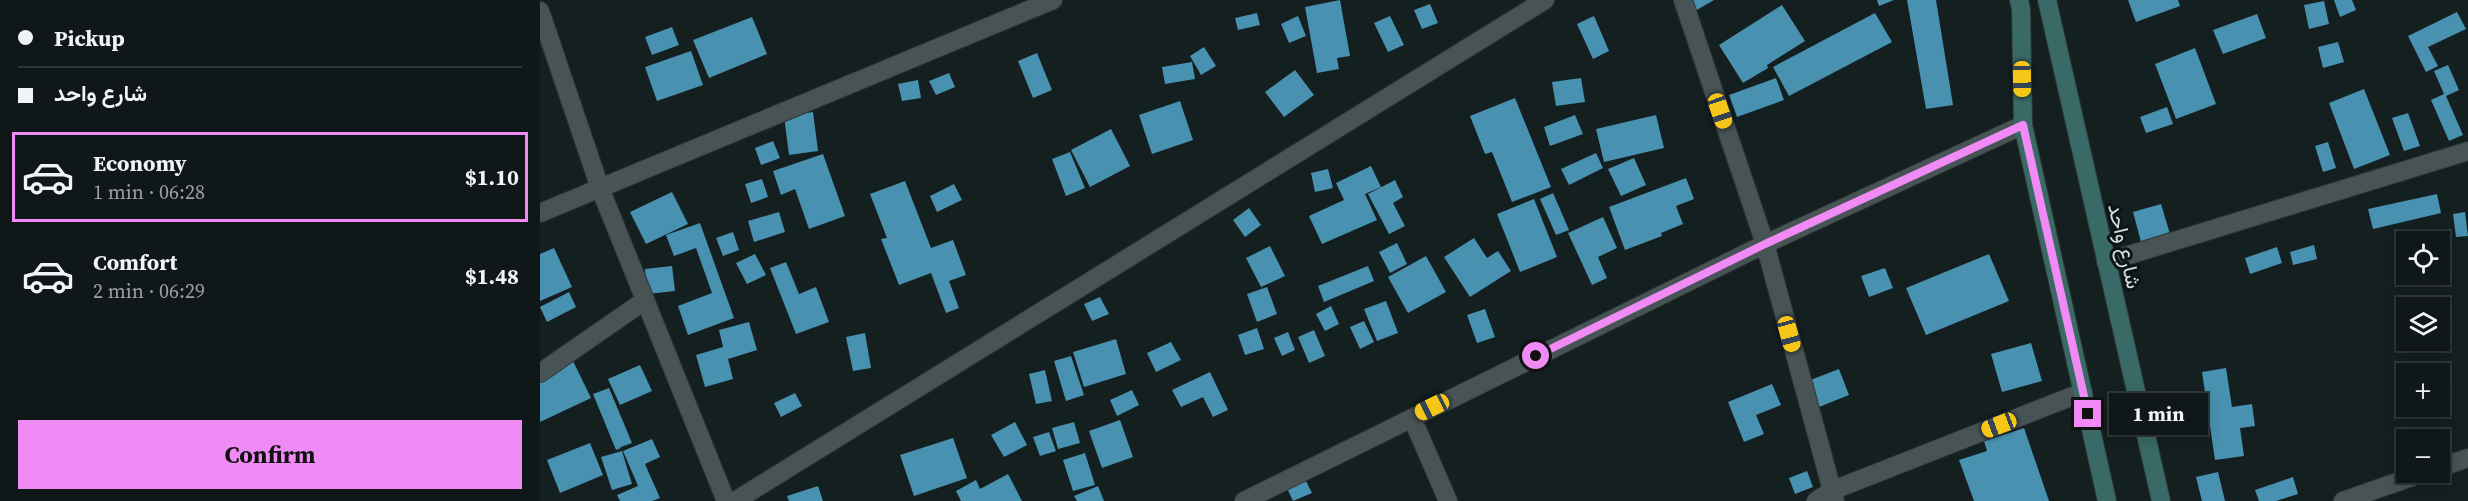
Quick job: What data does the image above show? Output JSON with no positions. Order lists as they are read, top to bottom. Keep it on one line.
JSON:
{"streets":{"street":["شارع واحد"]},"page":{"banner":["Pickup","شارع واحد"],"list":[{"name":"Economy","note":"1 min · 06:28","value":"$1.10"},{"name":"Comfort","note":"2 min · 06:29","value":"$1.48"}],"map_buttons":["+","−"],"bubble":"1 min","buttons":"Confirm"}}
